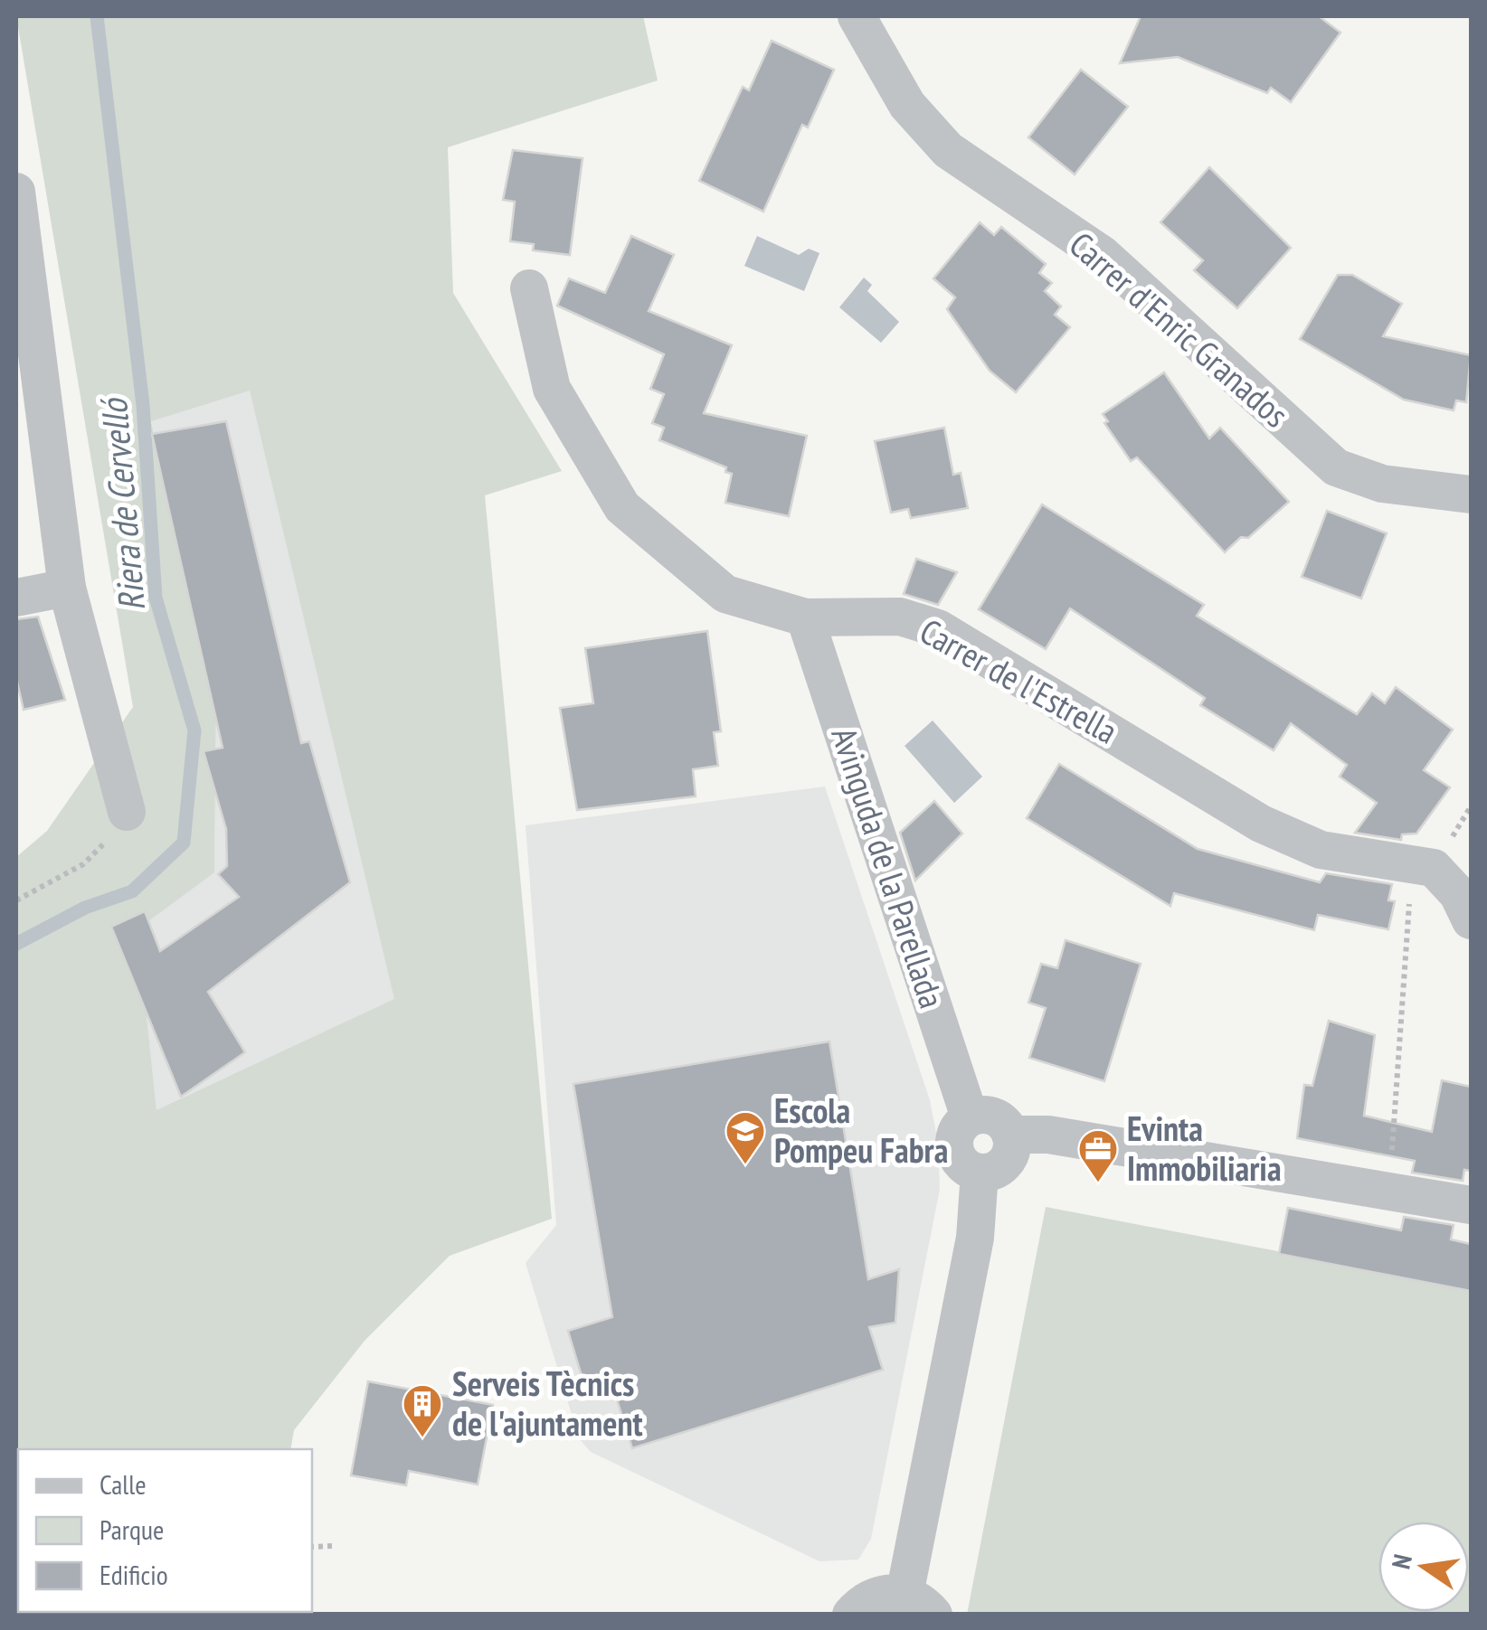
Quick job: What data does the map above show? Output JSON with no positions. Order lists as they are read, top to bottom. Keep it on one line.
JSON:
{"streets":{"street":["Carrer d'Enric Granados","Carrer de l'Estrella","Avinguda de la Parellada"]},"crossings":[["Carrer de l'Estrella","Avinguda de la Parellada"]],"water":["Riera de Cervelló"],"places":{"school or university":["Escola Pompeu Fabra"],"office":["Evinta Immobiliaria"],"building":["Serveis Tècnics de l'ajuntament"]},"legend":["Calle","Parque","Edificio"],"north":"left"}
